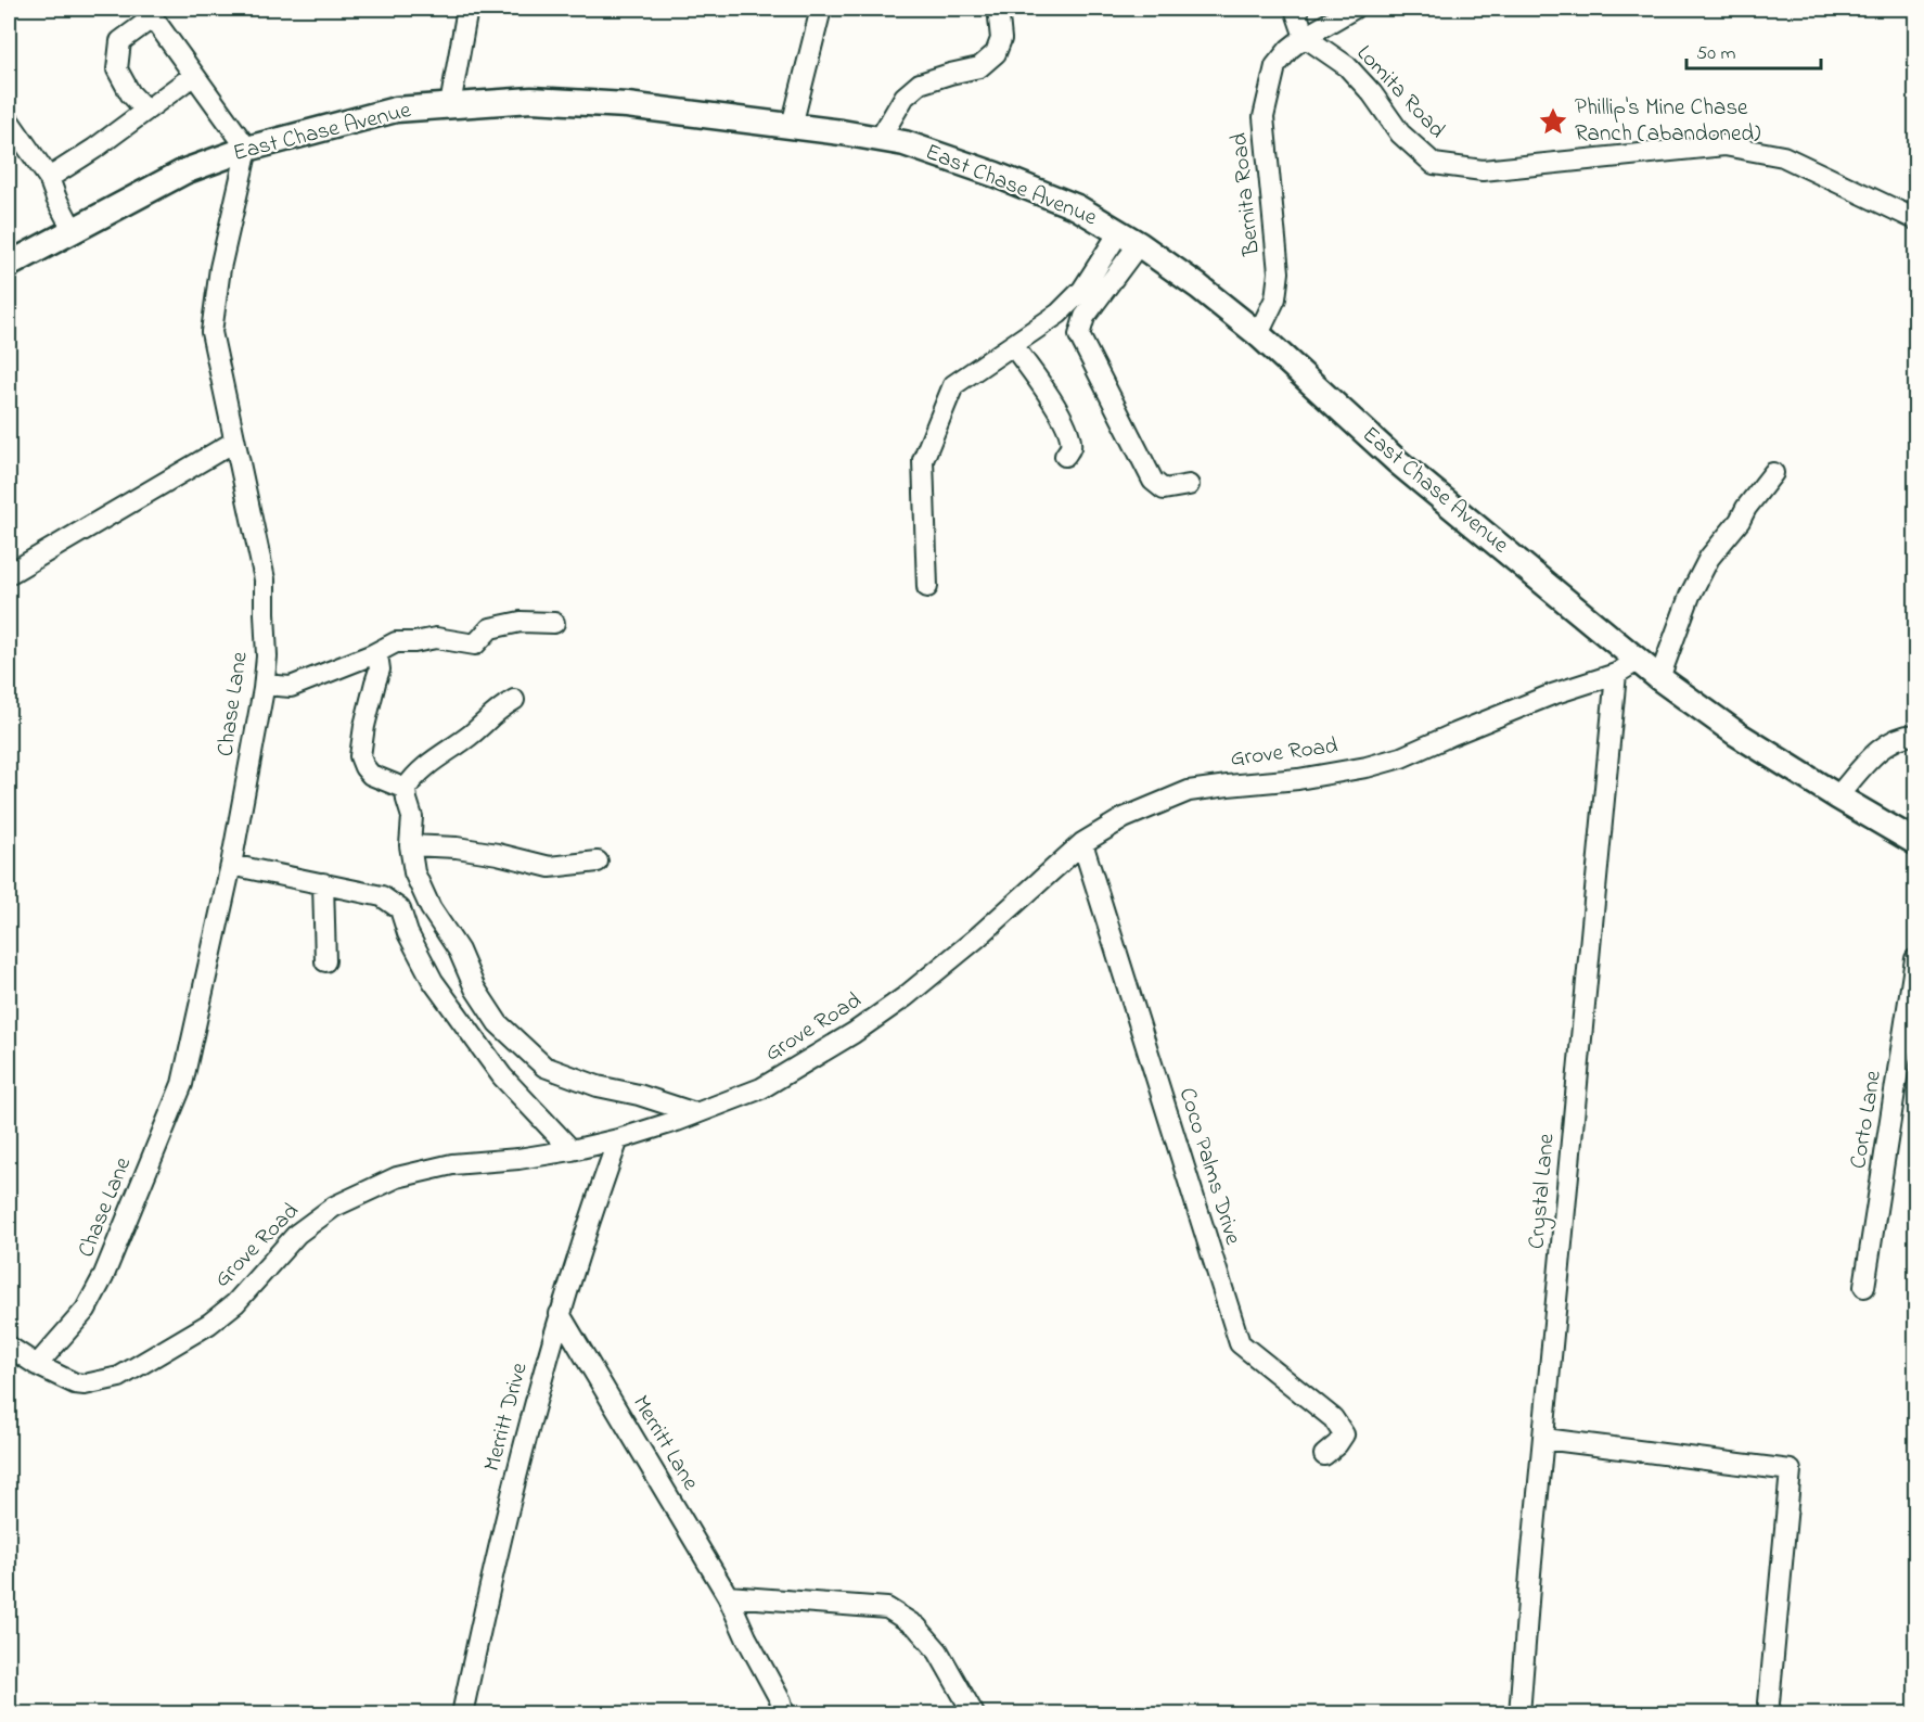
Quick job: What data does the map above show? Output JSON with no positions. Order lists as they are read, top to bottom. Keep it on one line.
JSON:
{"streets":{"main road":["East Chase Avenue"],"street":["Lomita Road","Bernita Road","Chase Lane","Grove Road","Corto Lane","Coco Palms Drive","Crystal Lane","Merritt Drive","Merritt Lane"]},"crossings":[["Lomita Road","Bernita Road"],["East Chase Avenue","Bernita Road"],["East Chase Avenue","Chase Lane"],["East Chase Avenue","Grove Road"],["Chase Lane","Grove Road"],["Grove Road","Coco Palms Drive"],["Grove Road","Crystal Lane"],["Grove Road","Merritt Drive"],["Merritt Drive","Merritt Lane"]],"places":{"place":["Phillip's Mine Chase Ranch (abandoned)"]},"scale_bar":"50 m"}
